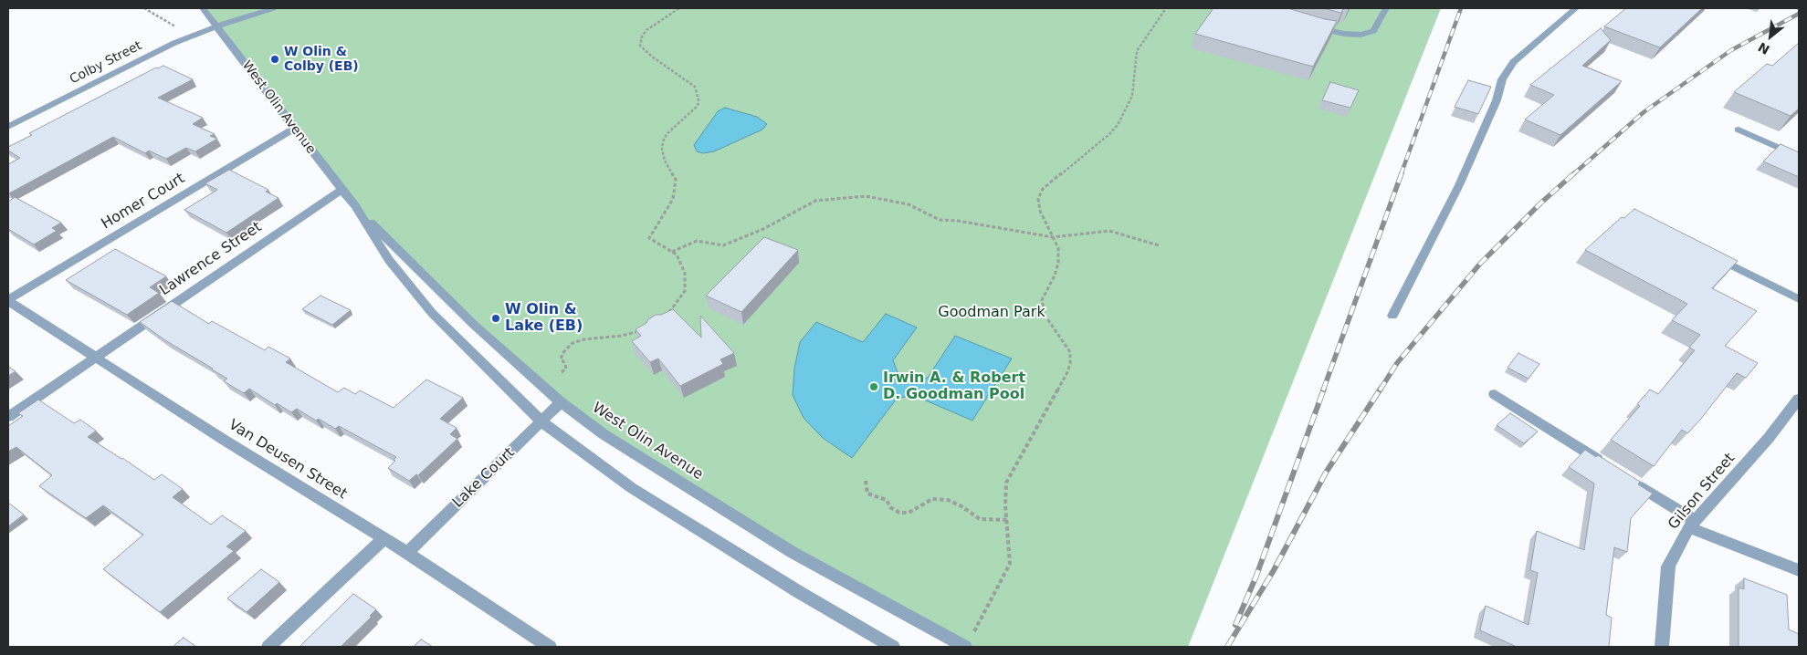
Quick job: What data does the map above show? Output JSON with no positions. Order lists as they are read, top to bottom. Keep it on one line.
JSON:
{"streets":{"street":["Colby Street","West Olin Avenue","Homer Court","Lawrence Street","Van Deusen Street","Lake Court","Gilson Street"]},"crossings":[["Colby Street","West Olin Avenue"],["West Olin Avenue","Homer Court"],["West Olin Avenue","Lawrence Street"],["West Olin Avenue","Lake Court"],["Homer Court","Van Deusen Street"],["Lawrence Street","Van Deusen Street"],["Van Deusen Street","Lake Court"]],"parks":["Goodman Park"],"places":["W Olin & Colby (EB)","W Olin & Lake (EB)","Irwin A. & Robert D. Goodman Pool"],"north":"bottom left"}
